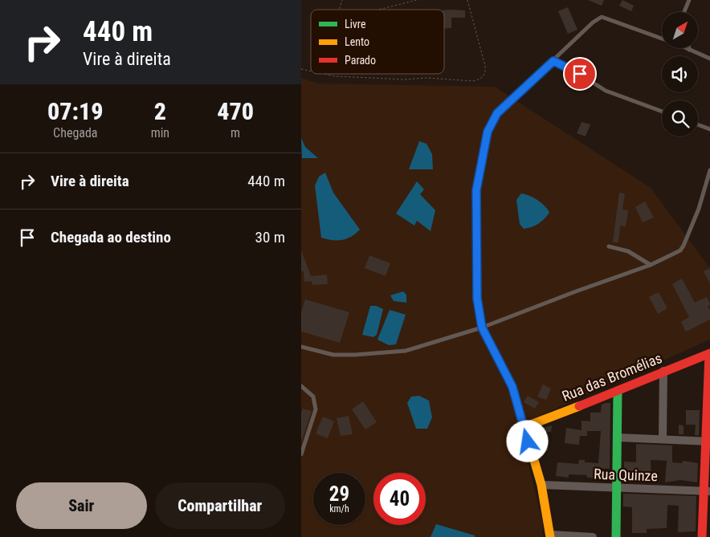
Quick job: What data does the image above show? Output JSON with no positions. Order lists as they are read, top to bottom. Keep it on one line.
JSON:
{"streets":{"street":["Rua das Bromélias","Rua Quinze"]},"legend":["Livre","Lento","Parado"],"north":"top right","page":{"turn":["440 m","Vire à direita"],"eta":["07:19","Chegada","2","min","470","m"],"list":[{"name":"Vire à direita","value":"440 m"},{"name":"Chegada ao destino","value":"30 m"}],"speed":"29 km/h","limit":"40","buttons":["Sair","Compartilhar"]}}
